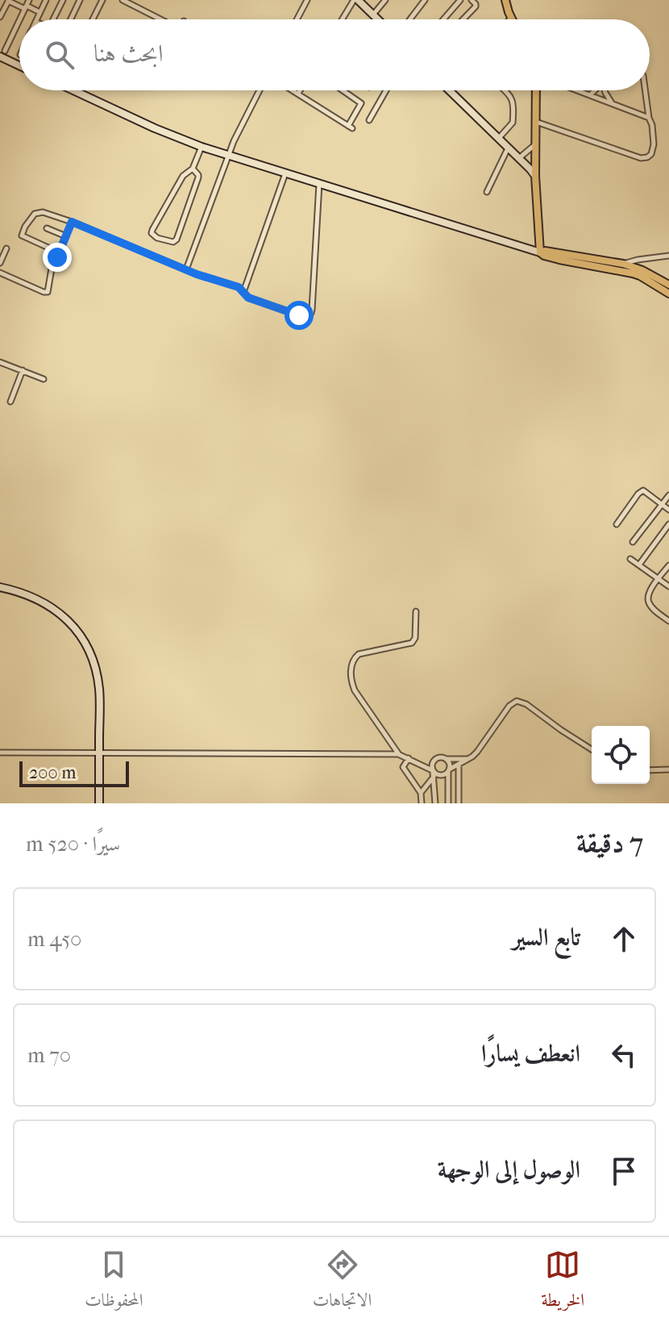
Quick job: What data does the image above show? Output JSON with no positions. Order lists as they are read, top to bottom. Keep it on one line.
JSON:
{"scale_bar":"200 m","page":{"search":"ابحث هنا","scale":"200 m","heading":["7 دقيقة","سيرًا · 520 m"],"list":[["تابع السير","450 m"],["انعطف يسارًا","70 m"],"الوصول إلى الوجهة"],"nav":["الخريطة","الاتجاهات","المحفوظات"]}}
